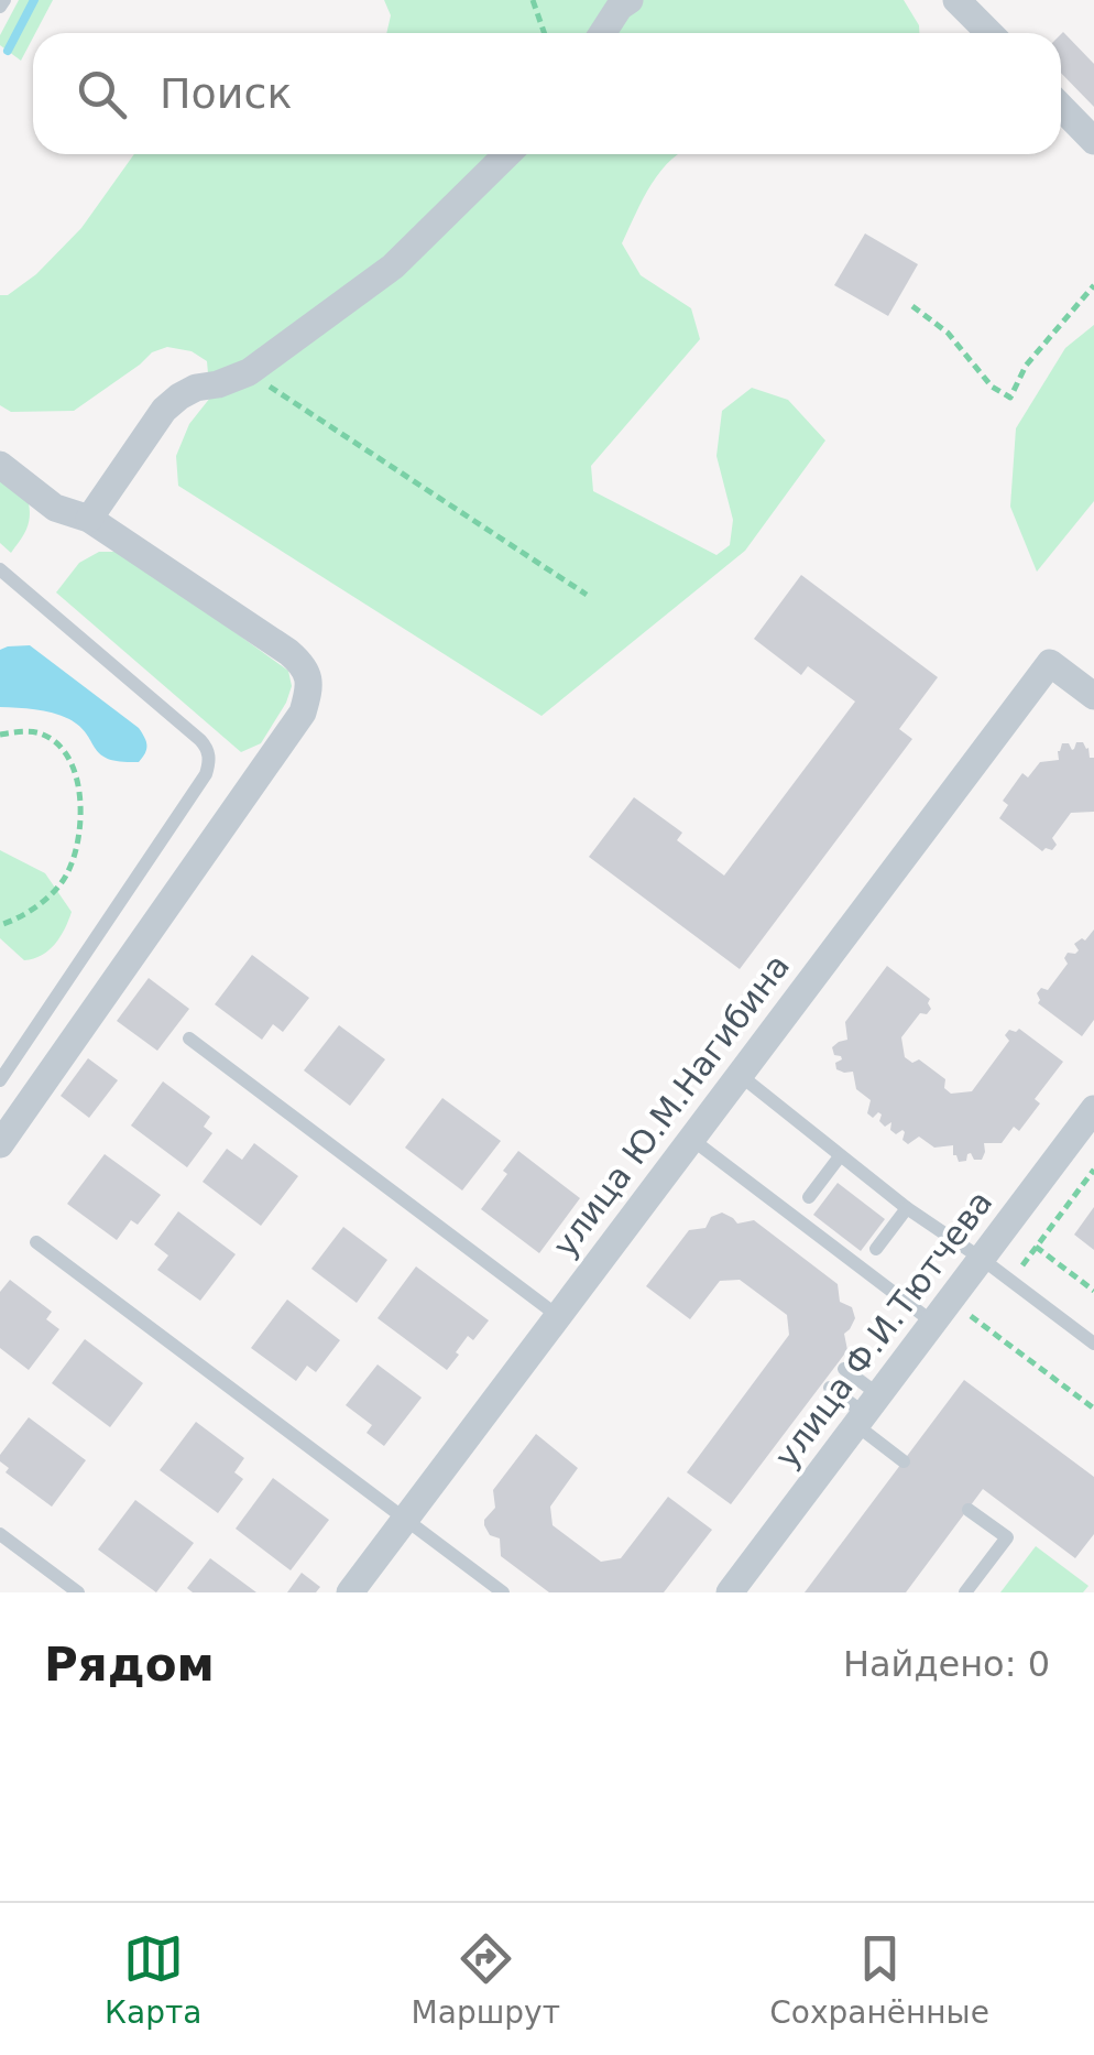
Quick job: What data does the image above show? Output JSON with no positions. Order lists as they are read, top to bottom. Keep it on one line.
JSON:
{"streets":{"street":["улица Ю.М.Нагибина","улица Ф.И.Тютчева"]},"page":{"search":"Поиск","heading":["Рядом","Найдено: 0"],"nav":["Карта","Маршрут","Сохранённые"]}}
